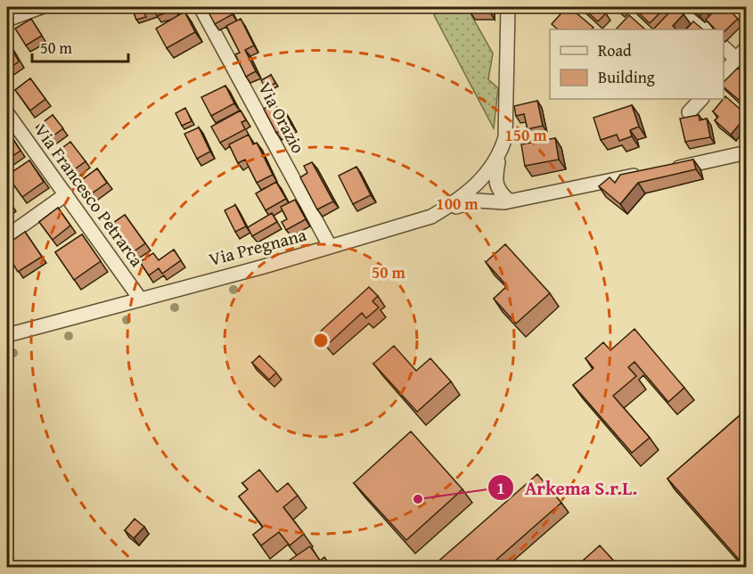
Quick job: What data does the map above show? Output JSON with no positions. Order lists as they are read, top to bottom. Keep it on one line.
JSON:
{"streets":{"street":["Via Orazio","Via Francesco Petrarca","Via Pregnana"]},"crossings":[["Via Orazio","Via Pregnana"],["Via Francesco Petrarca","Via Pregnana"]],"places":["Arkema S.r.L."],"legend":["Road","Building"],"scale_bar":"50 m","rings":["150 m","100 m","50 m"]}
